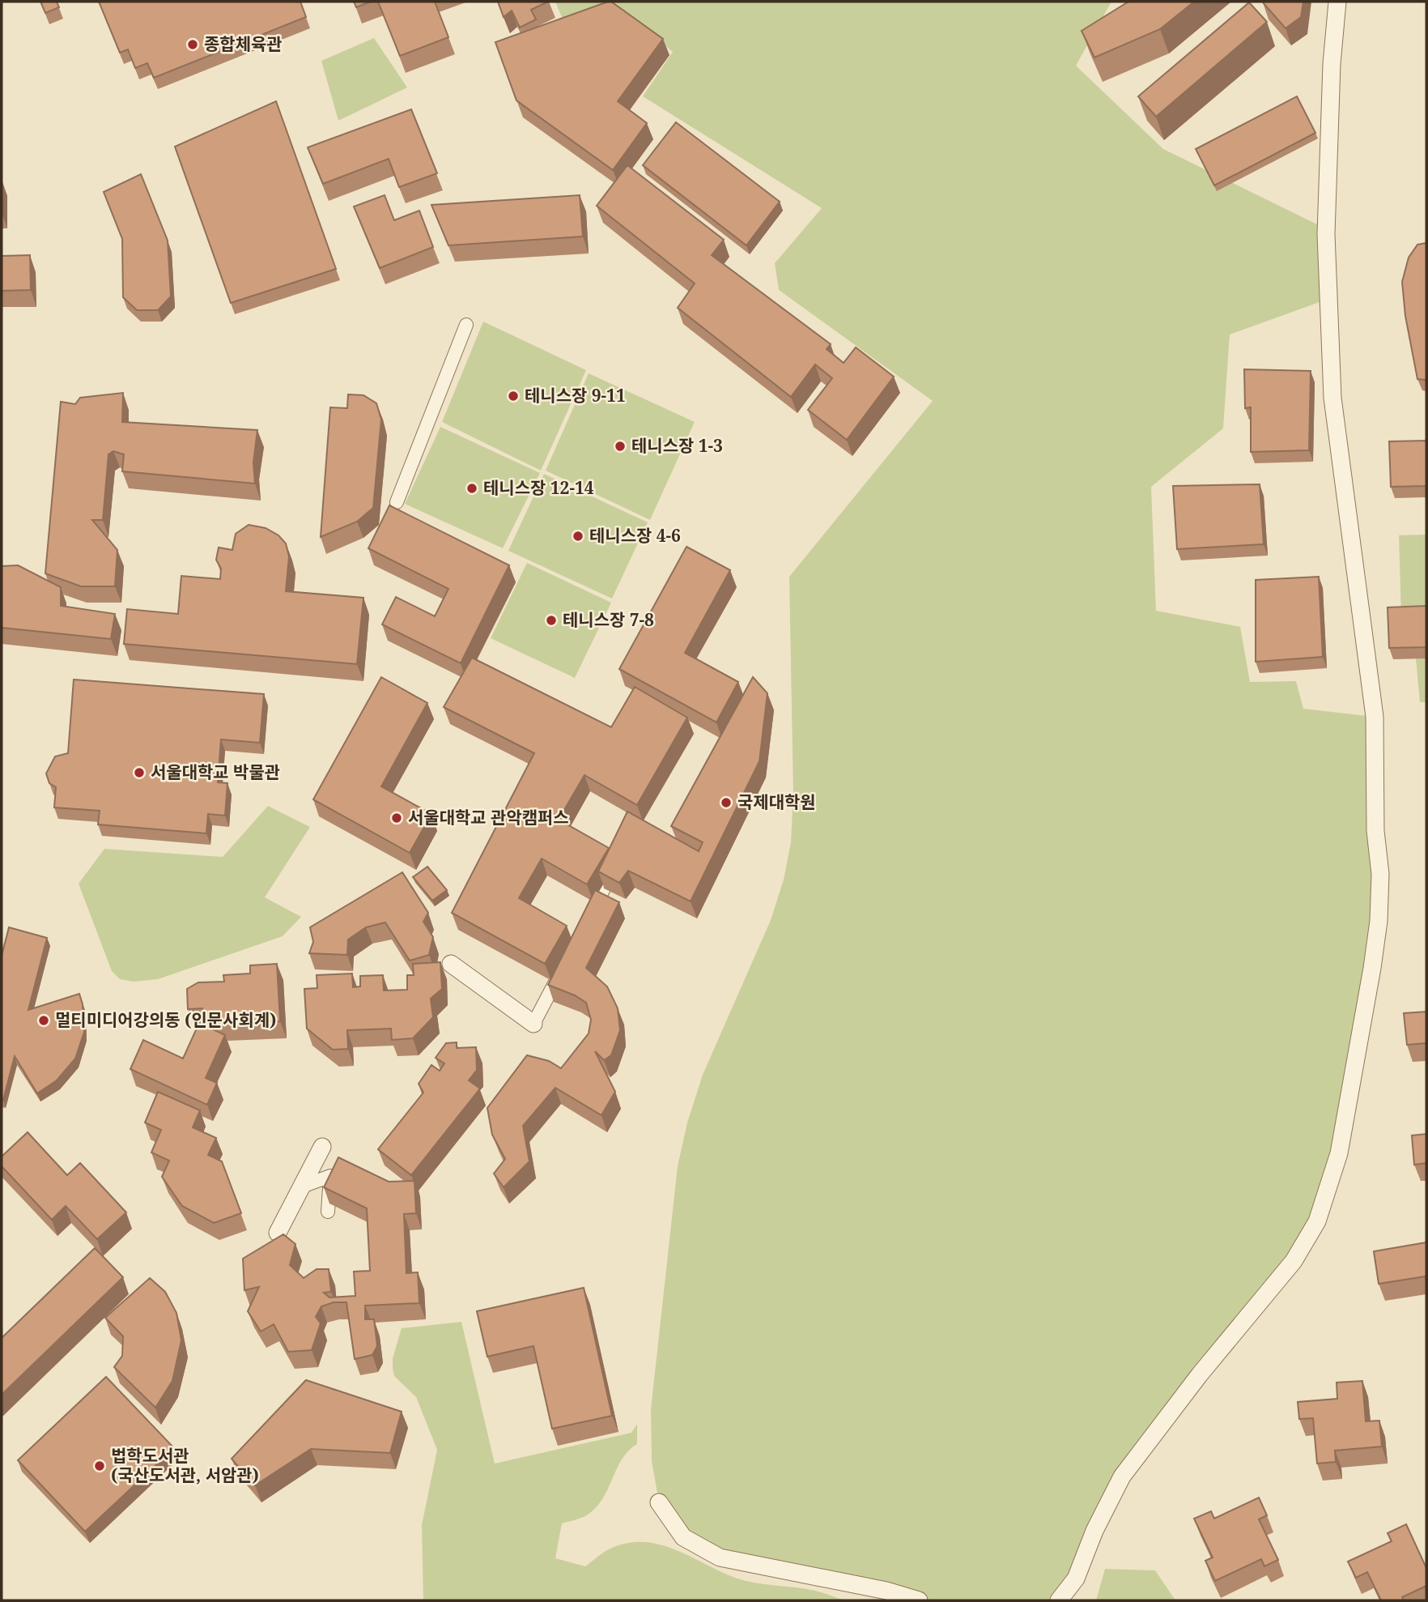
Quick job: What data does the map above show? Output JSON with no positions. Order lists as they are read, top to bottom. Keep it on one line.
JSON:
{"places":["종합체육관","테니스장 9-11","테니스장 1-3","테니스장 12-14","테니스장 4-6","테니스장 7-8","서울대학교 박물관","국제대학원","서울대학교 관악캠퍼스","멀티미디어강의동 (인문사회계)","법학도서관 (국산도서관, 서암관)"]}
